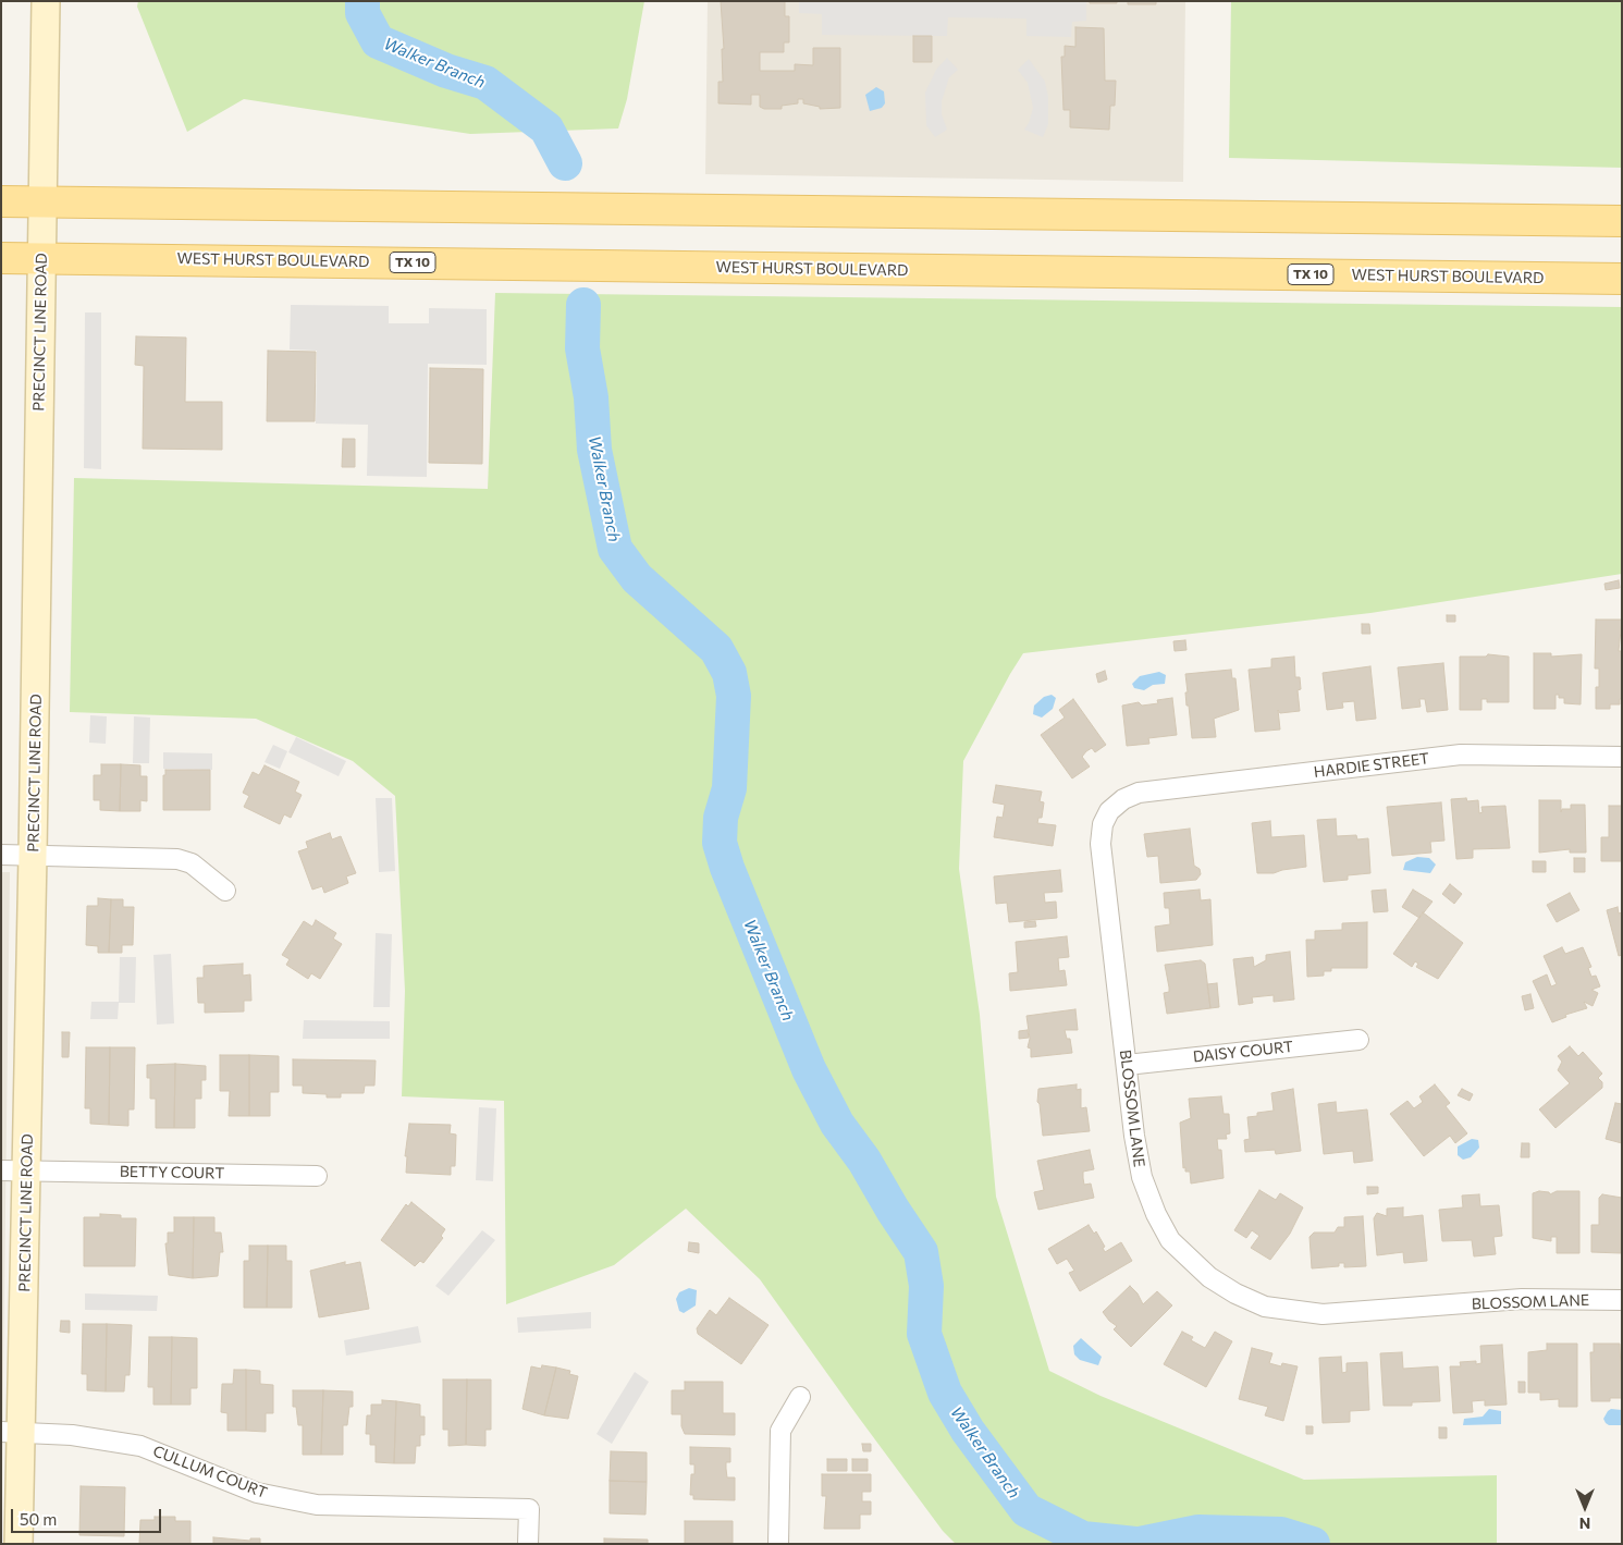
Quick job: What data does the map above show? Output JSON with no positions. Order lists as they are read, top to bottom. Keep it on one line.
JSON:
{"streets":{"main road":["WEST HURST BOULEVARD","TX 10","PRECINCT LINE ROAD"],"street":["HARDIE STREET","DAISY COURT","BLOSSOM LANE","BETTY COURT","CULLUM COURT"]},"crossings":[["WEST HURST BOULEVARD","PRECINCT LINE ROAD"],["PRECINCT LINE ROAD","BETTY COURT"],["PRECINCT LINE ROAD","CULLUM COURT"],["HARDIE STREET","BLOSSOM LANE"],["DAISY COURT","BLOSSOM LANE"]],"water":["Walker Branch"],"scale_bar":"50 m","north":"bottom"}
